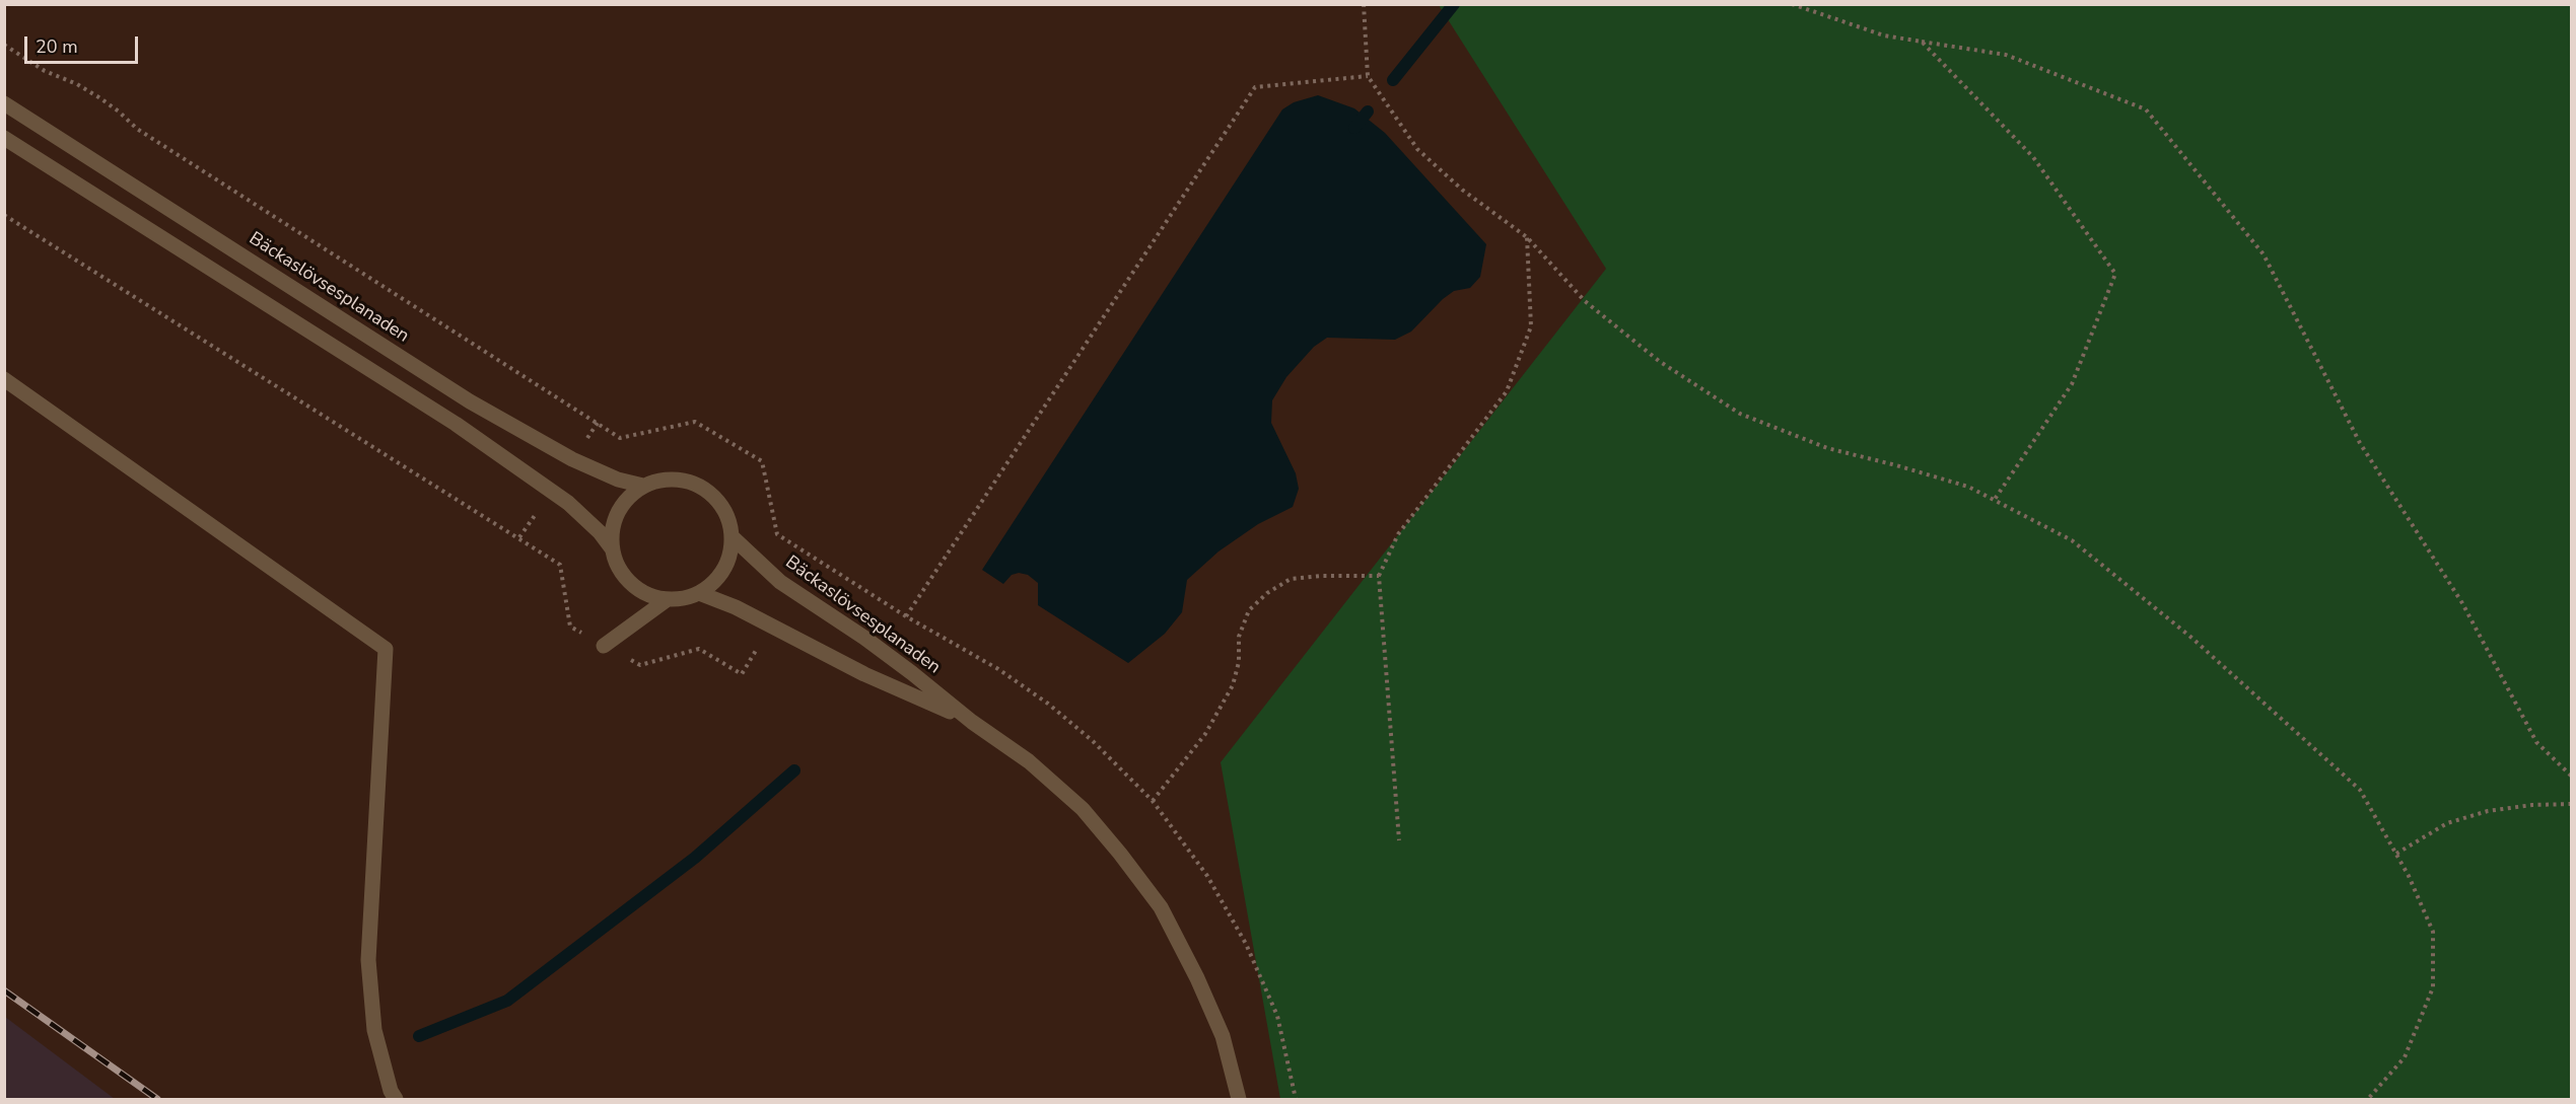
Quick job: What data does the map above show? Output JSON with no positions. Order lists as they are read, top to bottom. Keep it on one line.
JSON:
{"streets":{"street":["Bäckaslövsesplanaden"]},"scale_bar":"20 m"}
